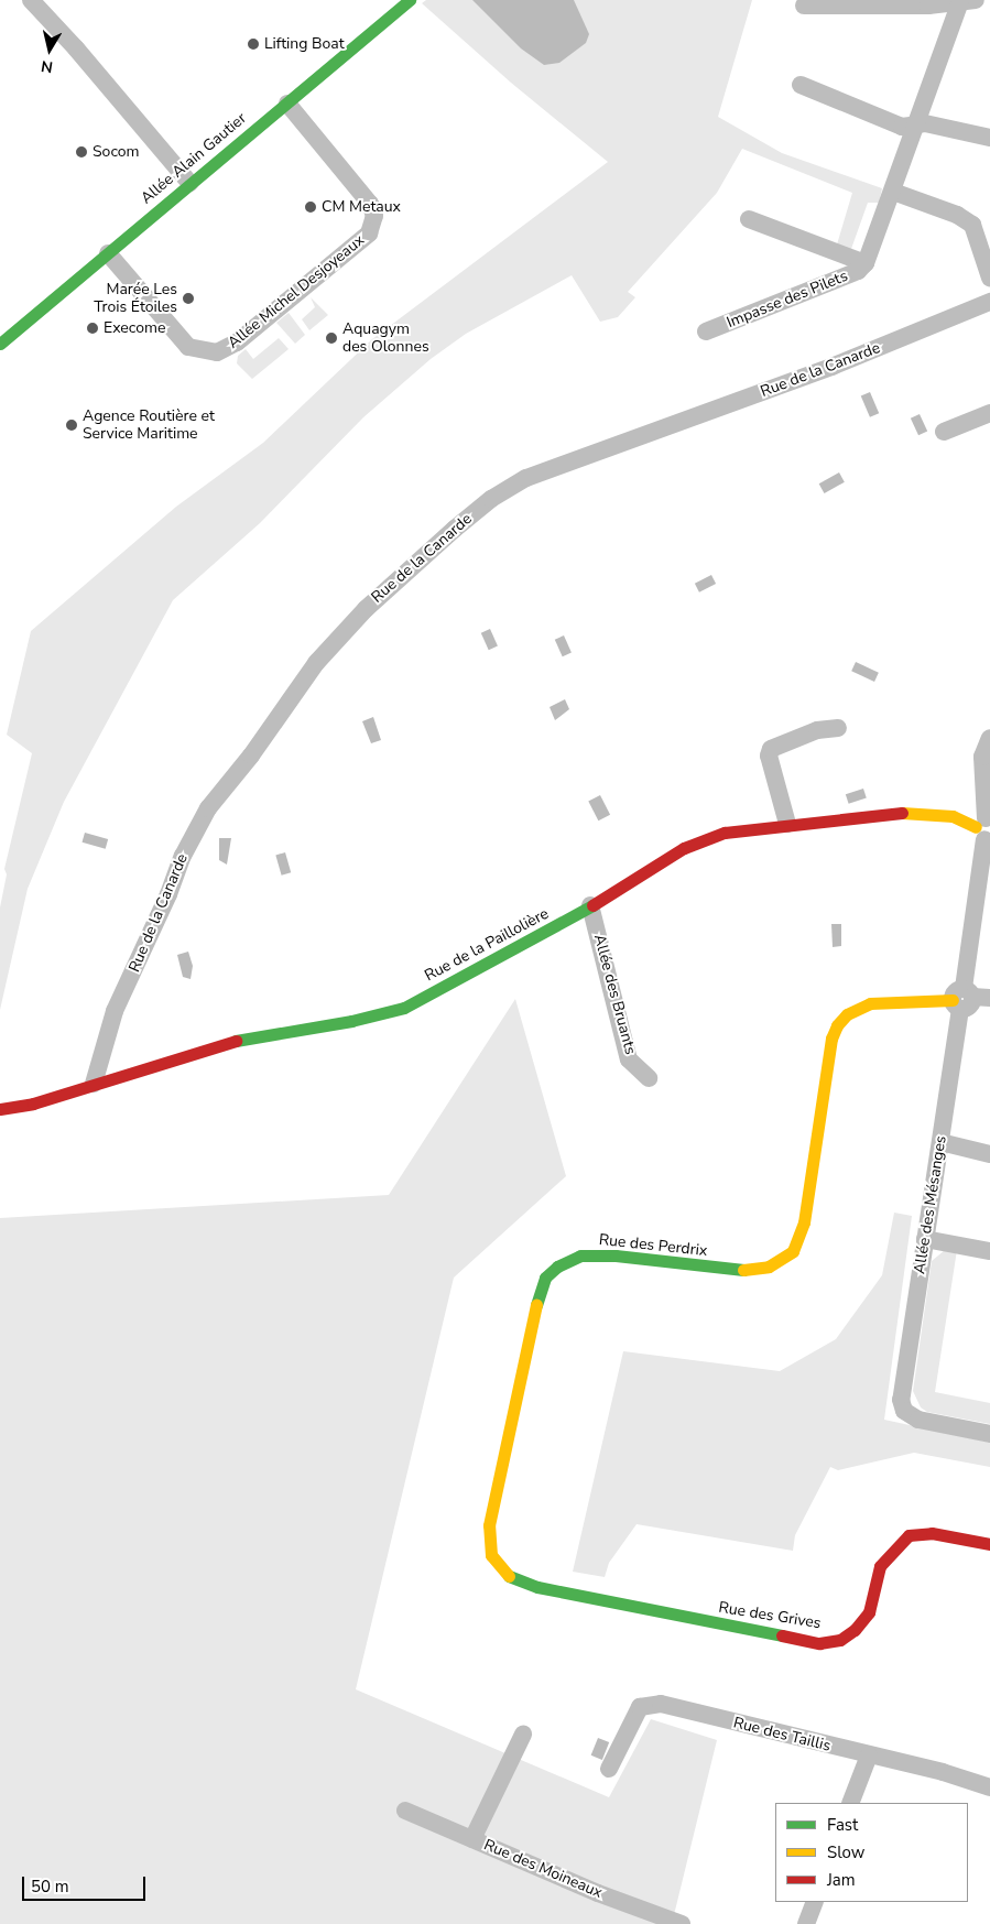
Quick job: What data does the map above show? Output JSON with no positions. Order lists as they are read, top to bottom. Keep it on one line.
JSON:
{"streets":{"street":["Allée Alain Gautier","Allée Michel Desjoyeaux","Impasse des Pilets","Rue de la Canarde","Rue de la Paillolière","Allée des Bruants","Allée des Mésanges","Rue des Perdrix","Rue des Grives","Rue des Taillis","Rue des Moineaux"]},"crossings":[["Allée Alain Gautier","Allée Michel Desjoyeaux"],["Rue de la Canarde","Rue de la Paillolière"],["Rue de la Paillolière","Allée des Bruants"],["Rue de la Paillolière","Allée des Mésanges"],["Allée des Mésanges","Rue des Perdrix"],["Rue des Perdrix","Rue des Grives"]],"places":["Lifting Boat","Socom","CM Metaux","Marée Les Trois Étoiles","Execome","Aquagym des Olonnes","Agence Routière et Service Maritime"],"legend":["Fast","Slow","Jam"],"scale_bar":"50 m","north":"bottom"}
